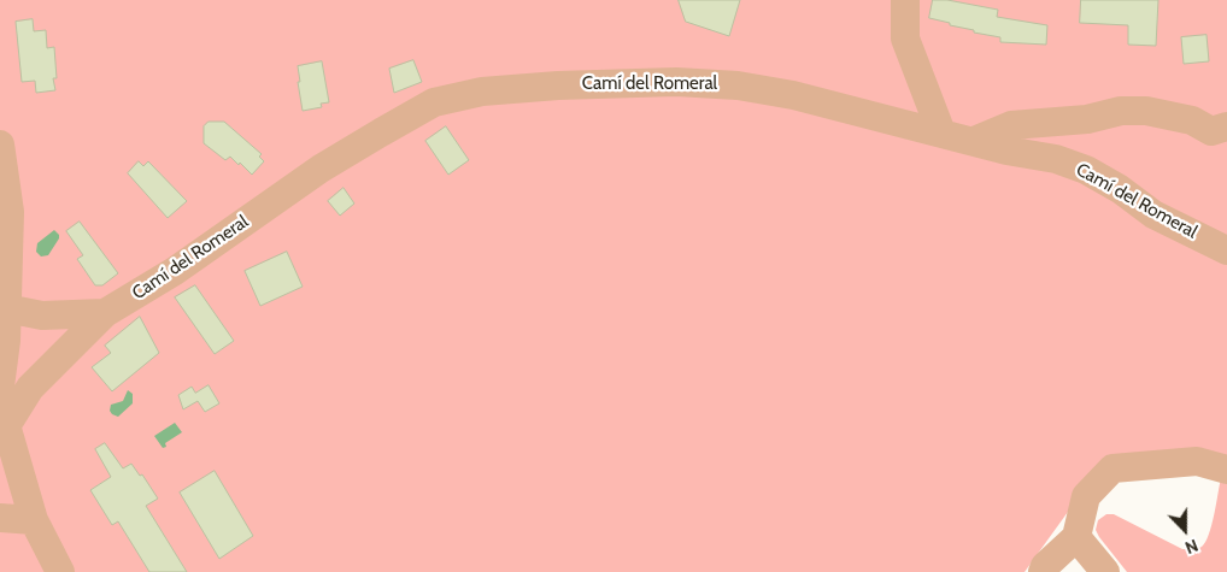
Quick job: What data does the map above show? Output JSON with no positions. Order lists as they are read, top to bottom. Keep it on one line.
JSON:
{"streets":{"street":["Camí del Romeral"]},"north":"bottom"}
